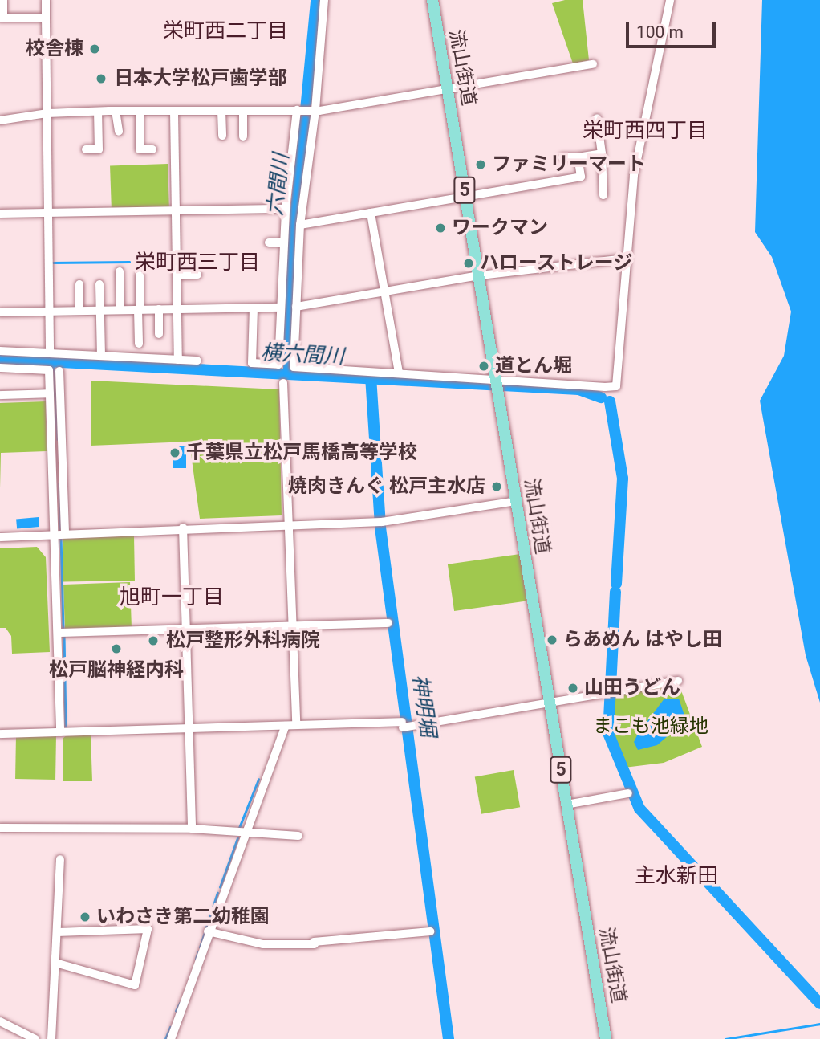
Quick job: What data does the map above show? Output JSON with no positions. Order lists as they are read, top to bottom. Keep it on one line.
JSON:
{"streets":{"main road":["流山街道","5"]},"districts":["栄町西二丁目","栄町西四丁目","栄町西三丁目","旭町一丁目","主水新田"],"water":["六間川","横六間川","神明堀"],"parks":["まこも池緑地"],"places":["校舎棟","日本大学松戸歯学部","ファミリーマート","ワークマン","ハローストレージ","道とん堀","千葉県立松戸馬橋高等学校","焼肉きんぐ 松戸主水店","らあめん はやし田","松戸整形外科病院","松戸脳神経内科","山田うどん","いわさき第二幼稚園"],"scale_bar":"100 m"}
